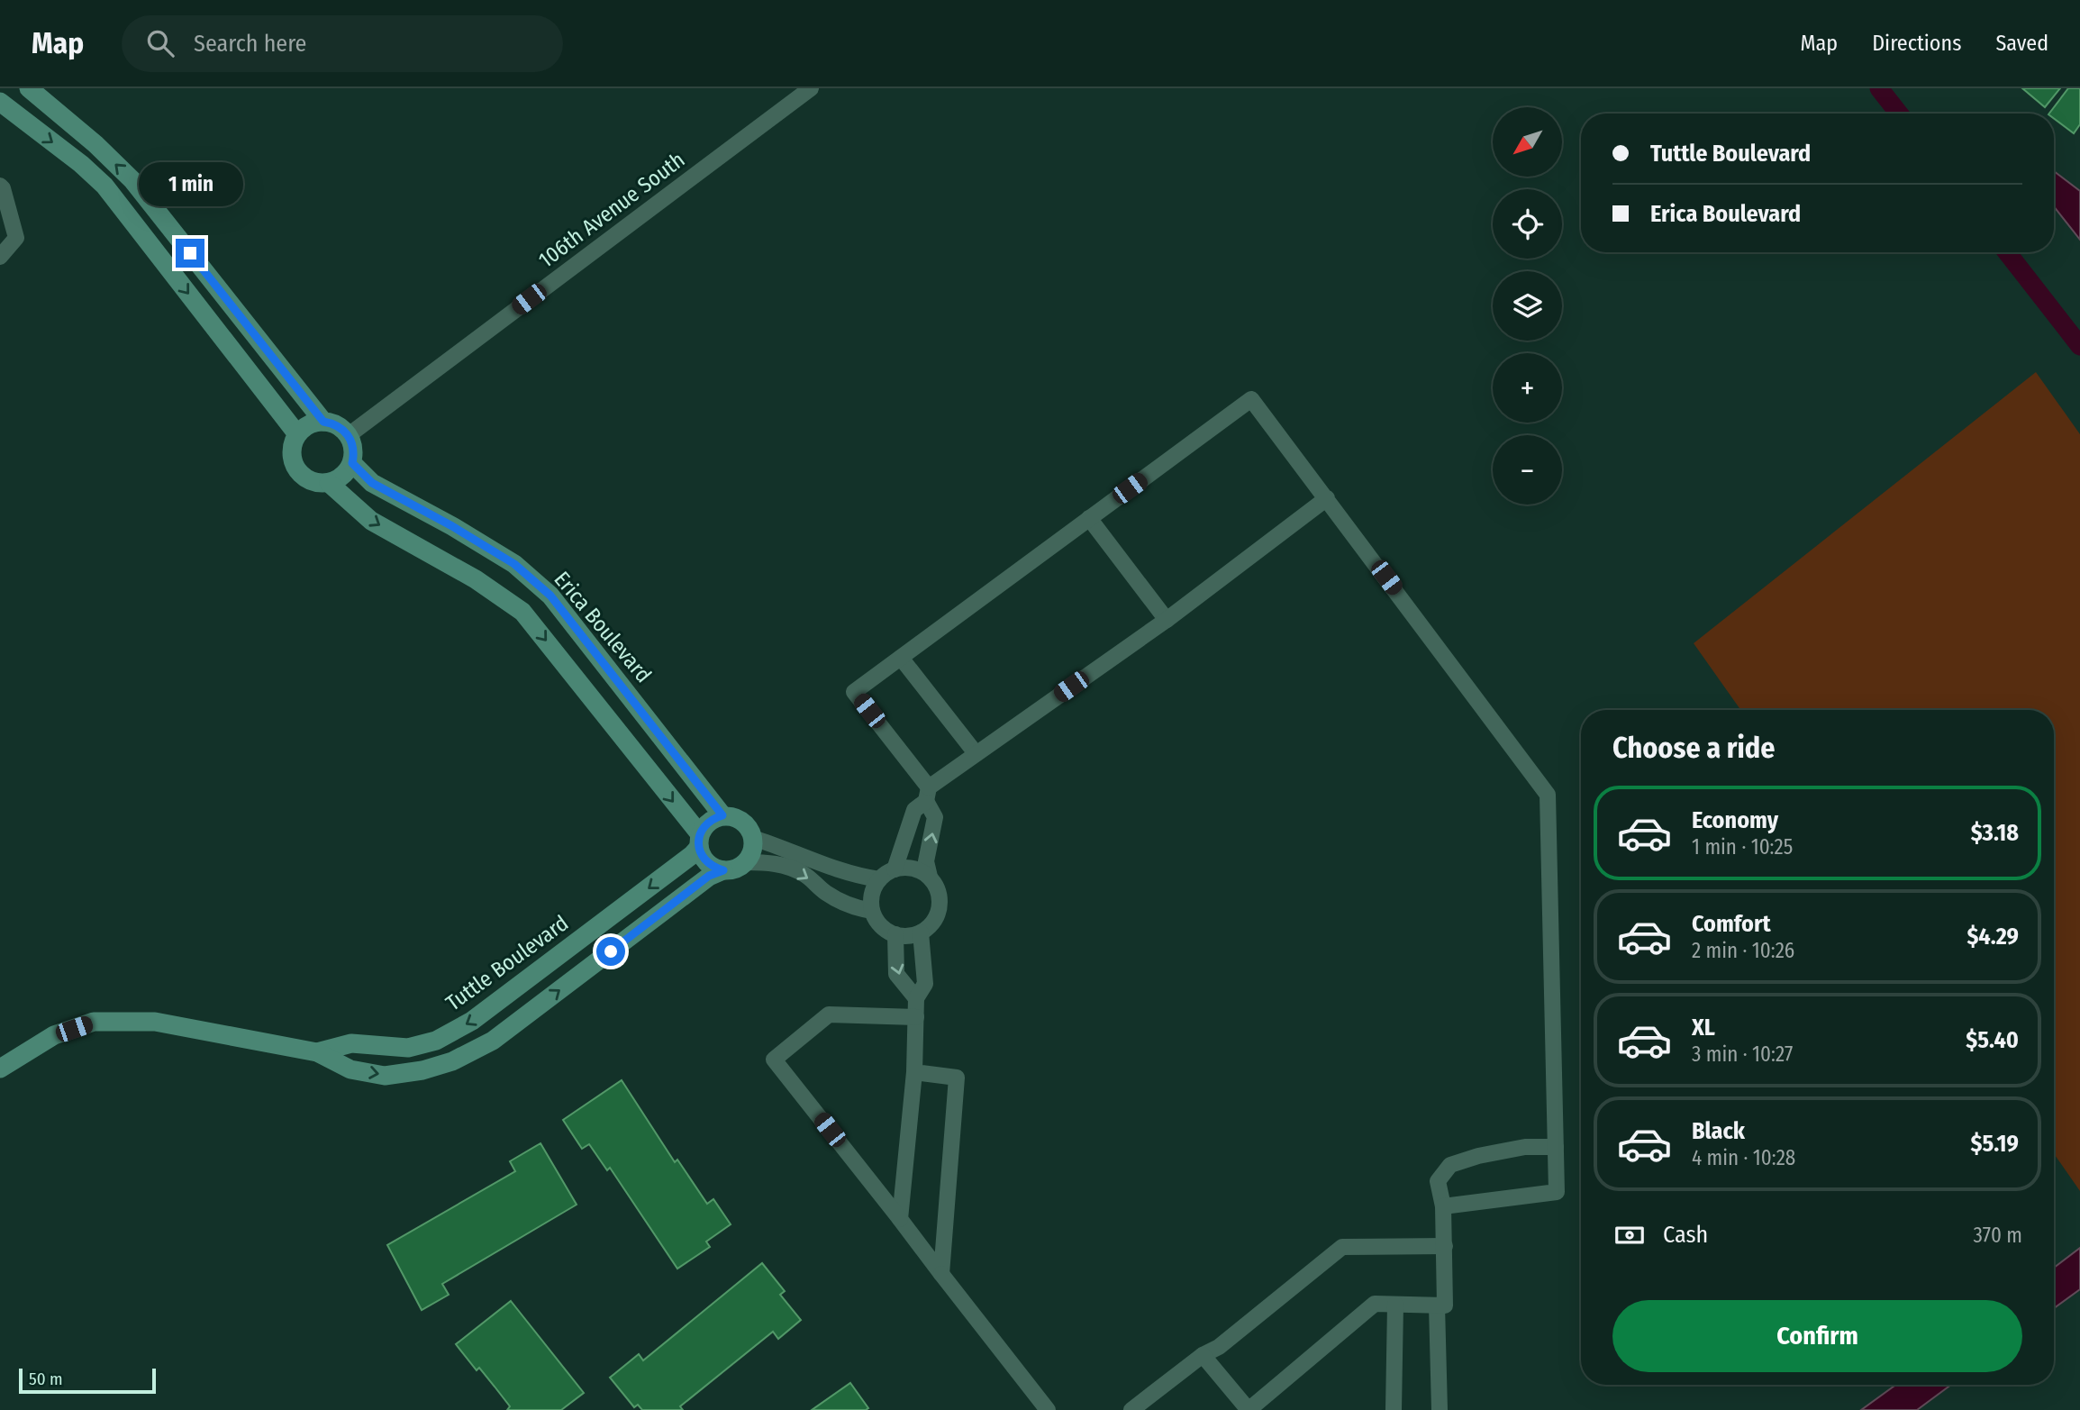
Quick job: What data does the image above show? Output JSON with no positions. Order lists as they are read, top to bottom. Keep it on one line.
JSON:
{"streets":{"street":["106th Avenue South","Erica Boulevard","Tuttle Boulevard"]},"crossings":[["106th Avenue South","Erica Boulevard"],["Erica Boulevard","Tuttle Boulevard"]],"scale_bar":"50 m","north":"bottom left","page":{"header":"Map","search":"Search here","nav":["Map","Directions","Saved"],"map_buttons":["+","−"],"banner":["Tuttle Boulevard","Erica Boulevard"],"bubble":"1 min","heading":"Choose a ride","list":[{"name":"Economy","note":"1 min · 10:25","value":"$3.18"},{"name":"Comfort","note":"2 min · 10:26","value":"$4.29"},{"name":"XL","note":"3 min · 10:27","value":"$5.40"},{"name":"Black","note":"4 min · 10:28","value":"$5.19"}],"pay":["Cash","370 m"],"buttons":"Confirm","scale":"50 m"}}
